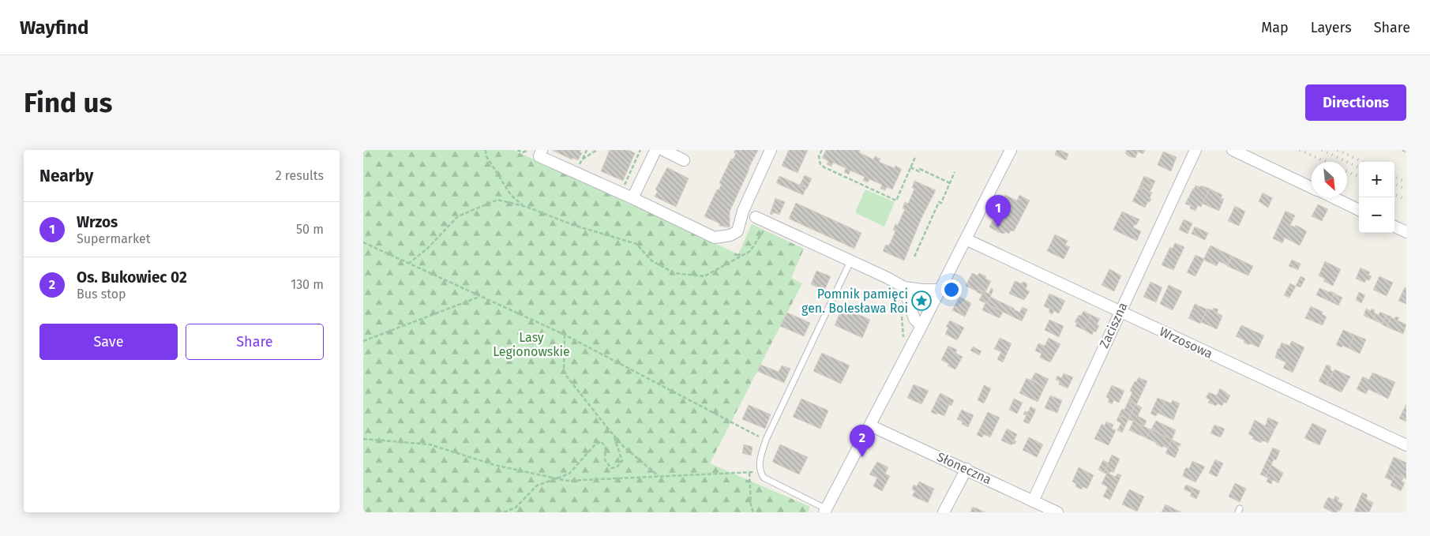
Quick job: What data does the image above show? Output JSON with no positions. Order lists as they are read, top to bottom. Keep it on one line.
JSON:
{"streets":{"street":["Zaciszna","Wrzosowa","Słoneczna"]},"crossings":[["Zaciszna","Wrzosowa"],["Zaciszna","Słoneczna"]],"parks":["Lasy Legionowskie"],"places":{"place":["Pomnik pamięci gen. Bolesława Roi"]},"north":"bottom right","page":{"header":"Wayfind","nav":["Map","Layers","Share"],"buttons":["Directions",["Save","Share"]],"title":"Find us","heading":["Nearby","2 results"],"map_buttons":["+","−"],"pins":["1","2"],"list":[{"mark":"1","name":"Wrzos","note":"Supermarket","value":"50 m"},{"mark":"2","name":"Os. Bukowiec 02","note":"Bus stop","value":"130 m"}]}}
